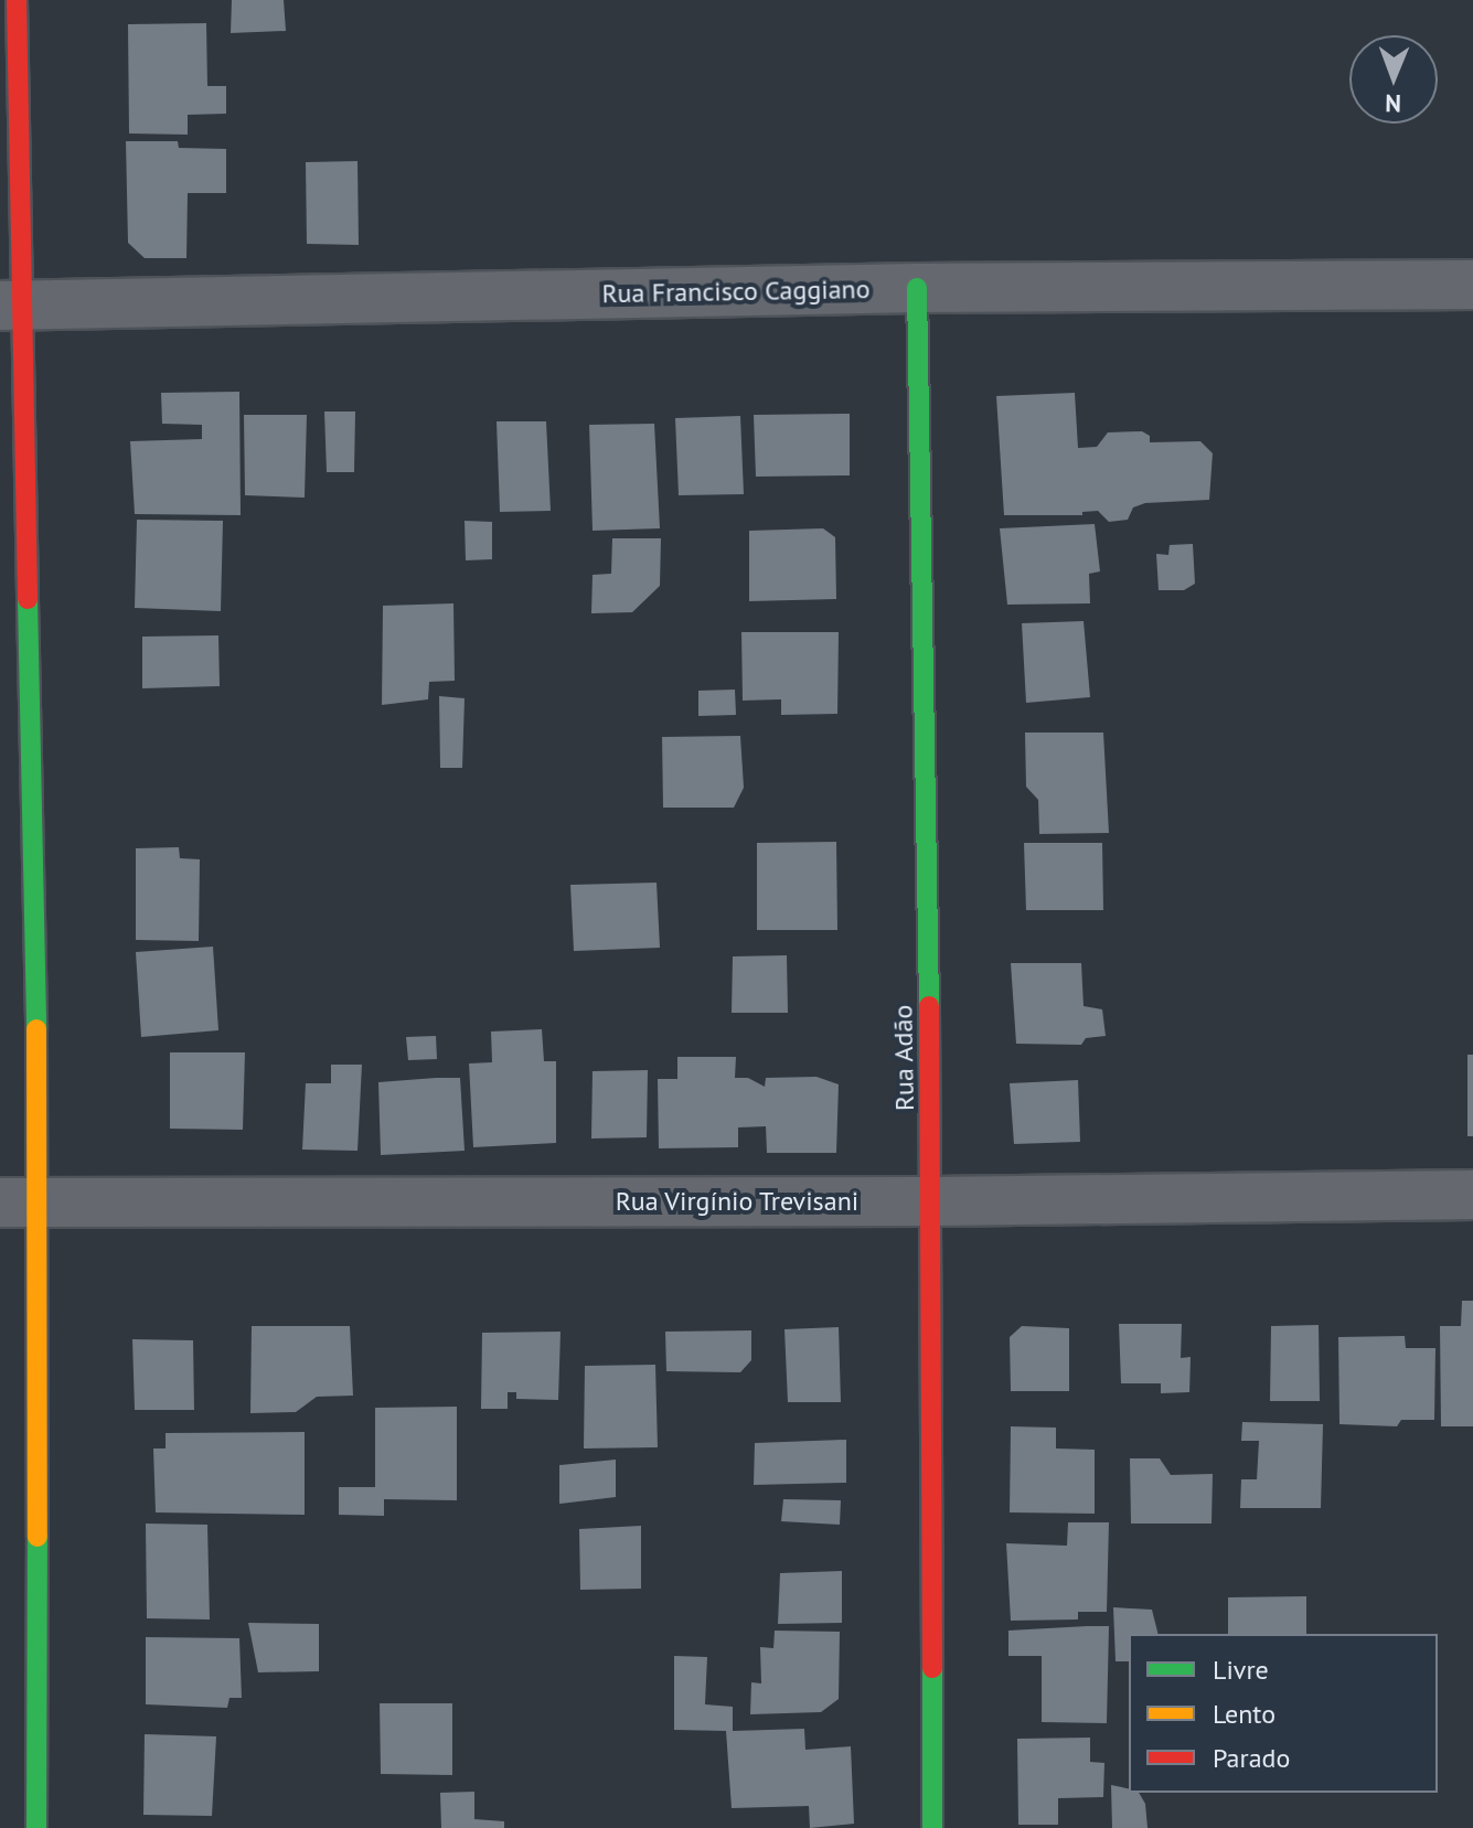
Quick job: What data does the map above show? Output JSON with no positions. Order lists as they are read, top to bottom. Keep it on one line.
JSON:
{"streets":{"street":["Rua Francisco Caggiano","Rua Adão","Rua Virgínio Trevisani"]},"crossings":[["Rua Francisco Caggiano","Rua Adão"],["Rua Adão","Rua Virgínio Trevisani"]],"legend":["Livre","Lento","Parado"],"north":"bottom"}
